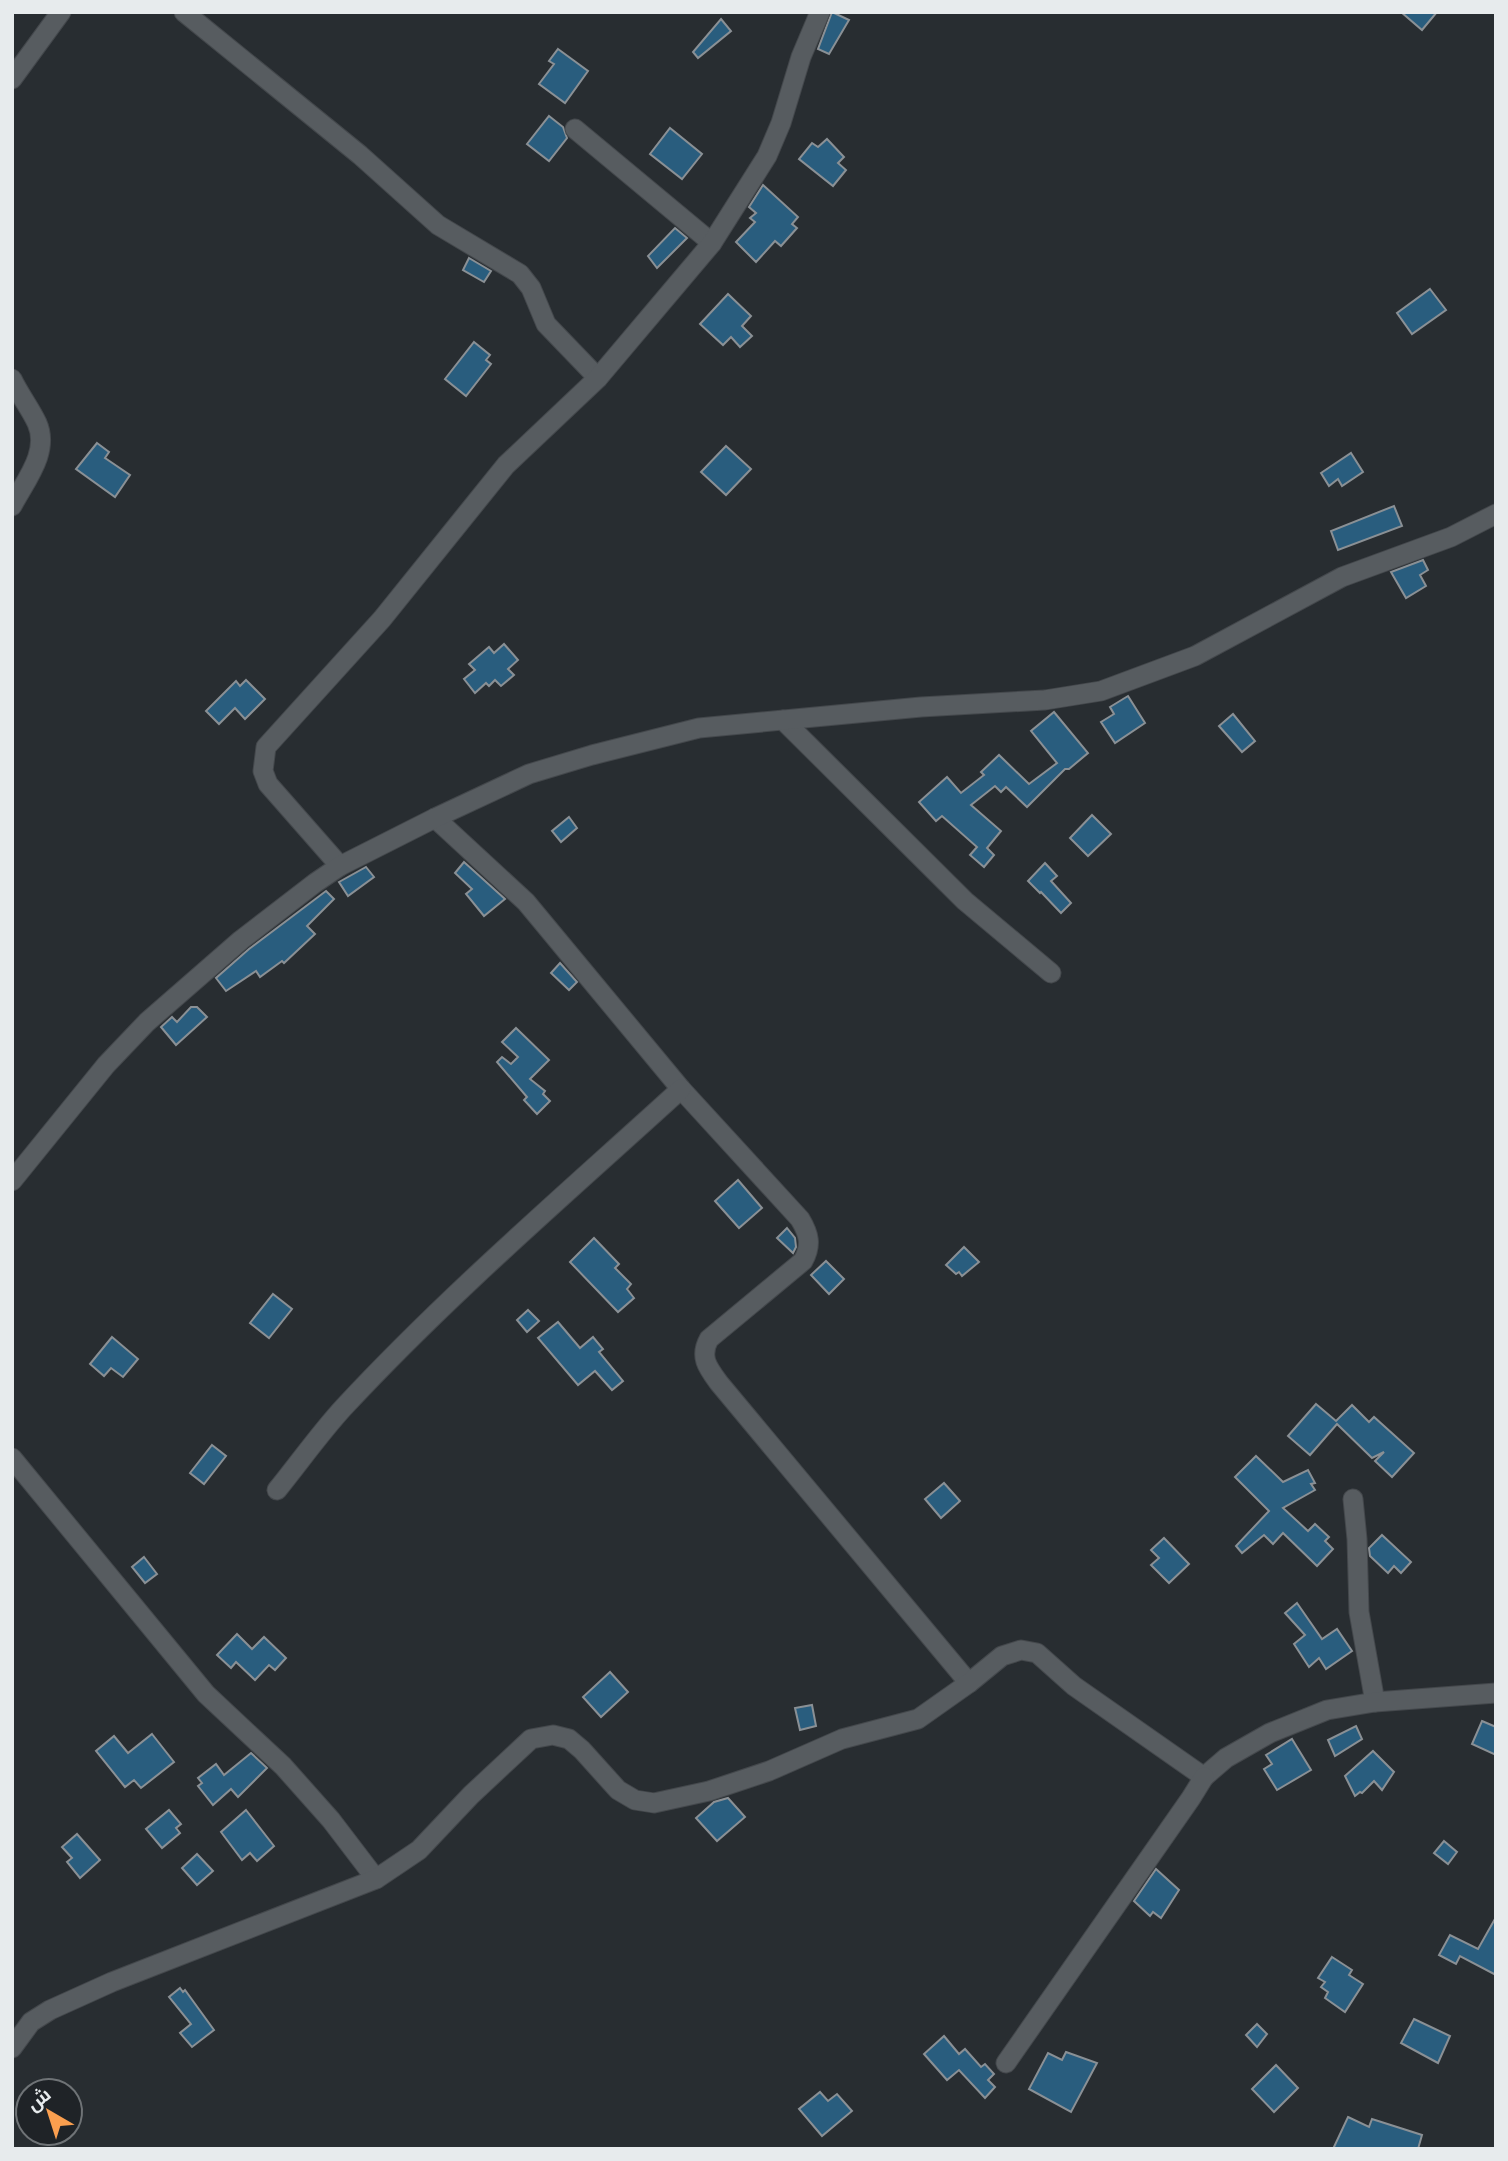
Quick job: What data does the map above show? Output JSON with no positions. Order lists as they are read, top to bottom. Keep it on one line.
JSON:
{"north":"top left"}
